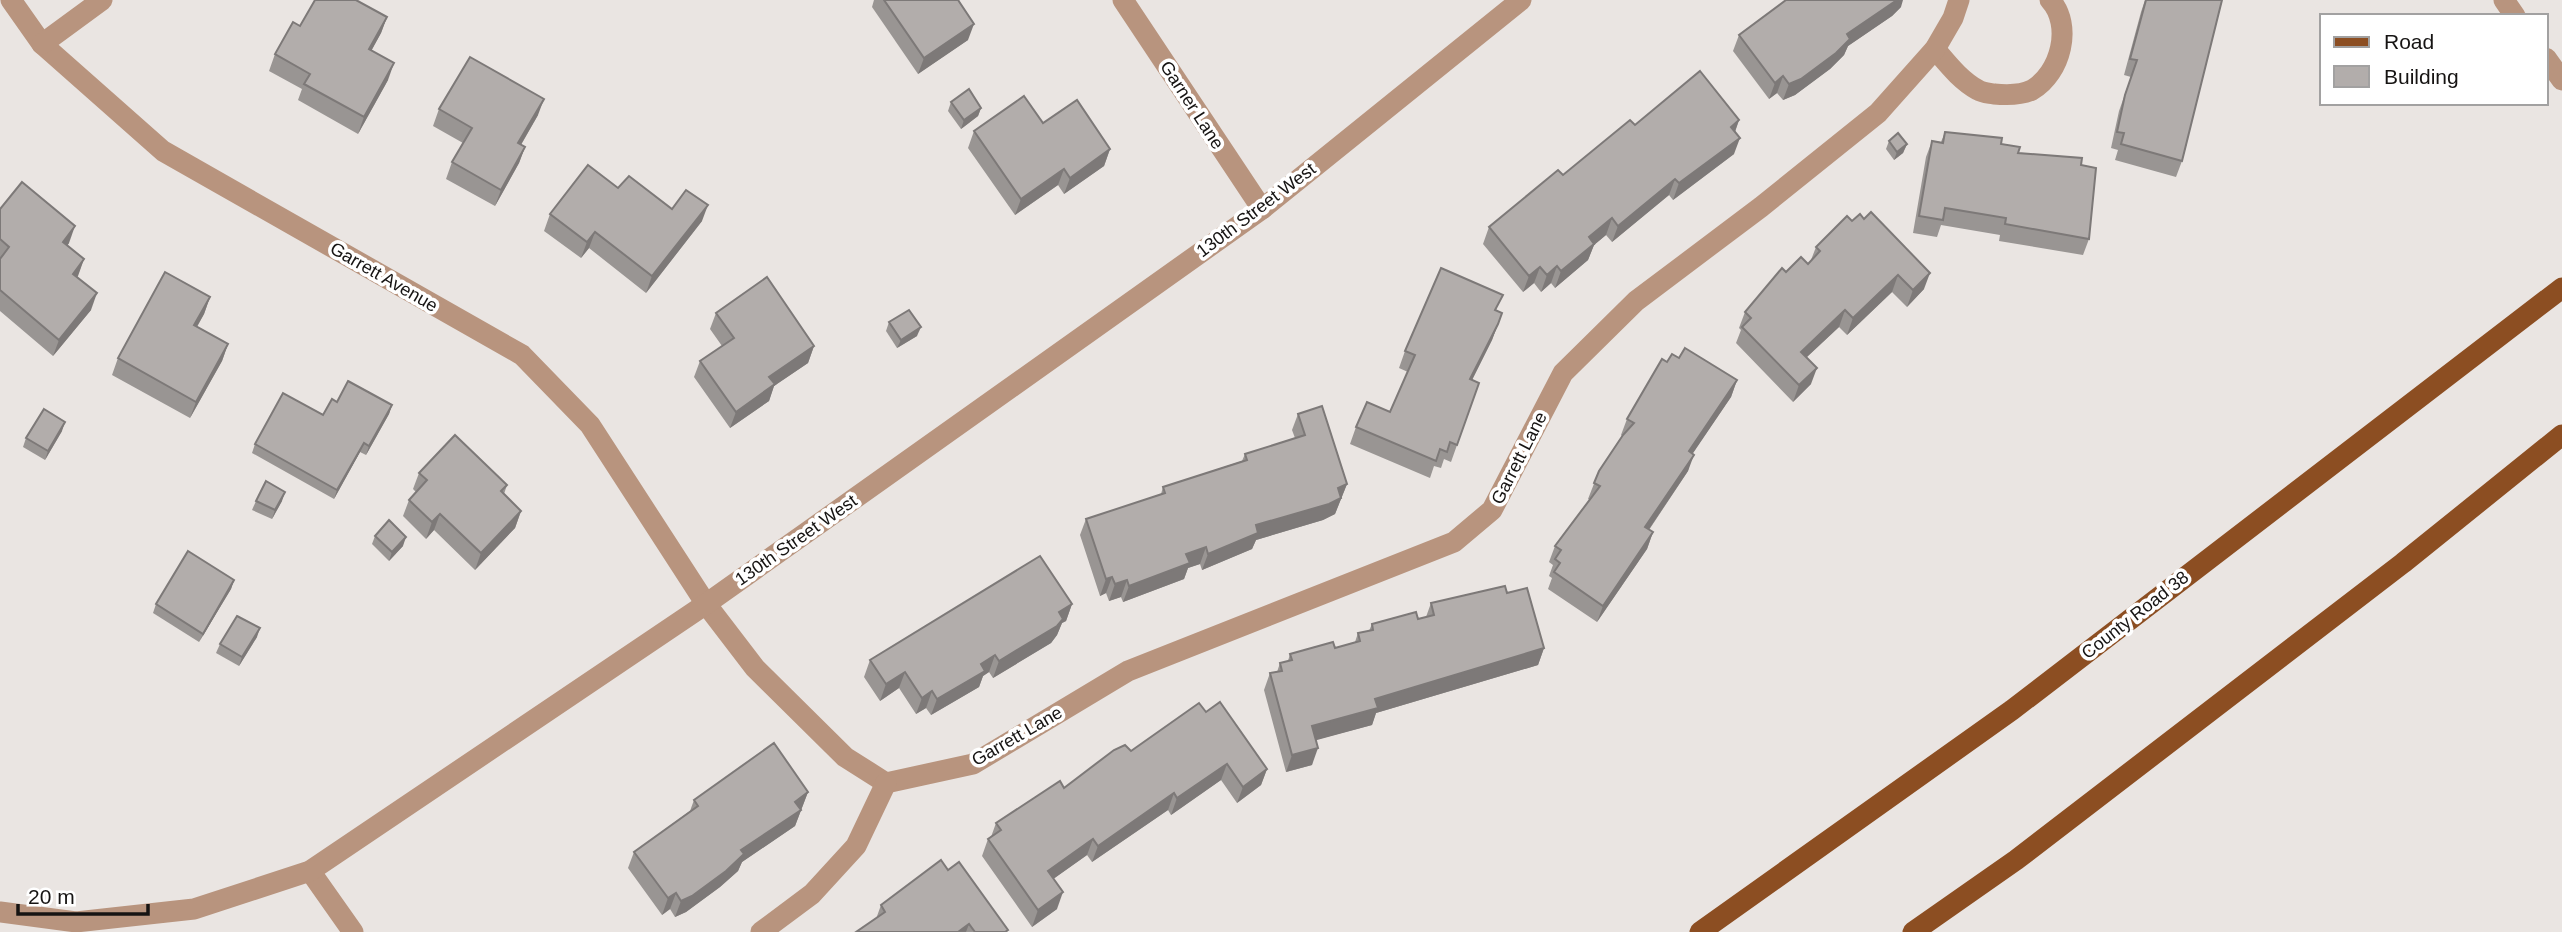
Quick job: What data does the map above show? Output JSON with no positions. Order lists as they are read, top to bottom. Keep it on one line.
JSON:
{"streets":{"main road":["County Road 38"],"street":["Garner Lane","130th Street West","Garrett Avenue","Garrett Lane"]},"crossings":[["Garner Lane","130th Street West"],["130th Street West","Garrett Avenue"],["Garrett Avenue","Garrett Lane"]],"legend":["Road","Building"],"scale_bar":"20 m"}
